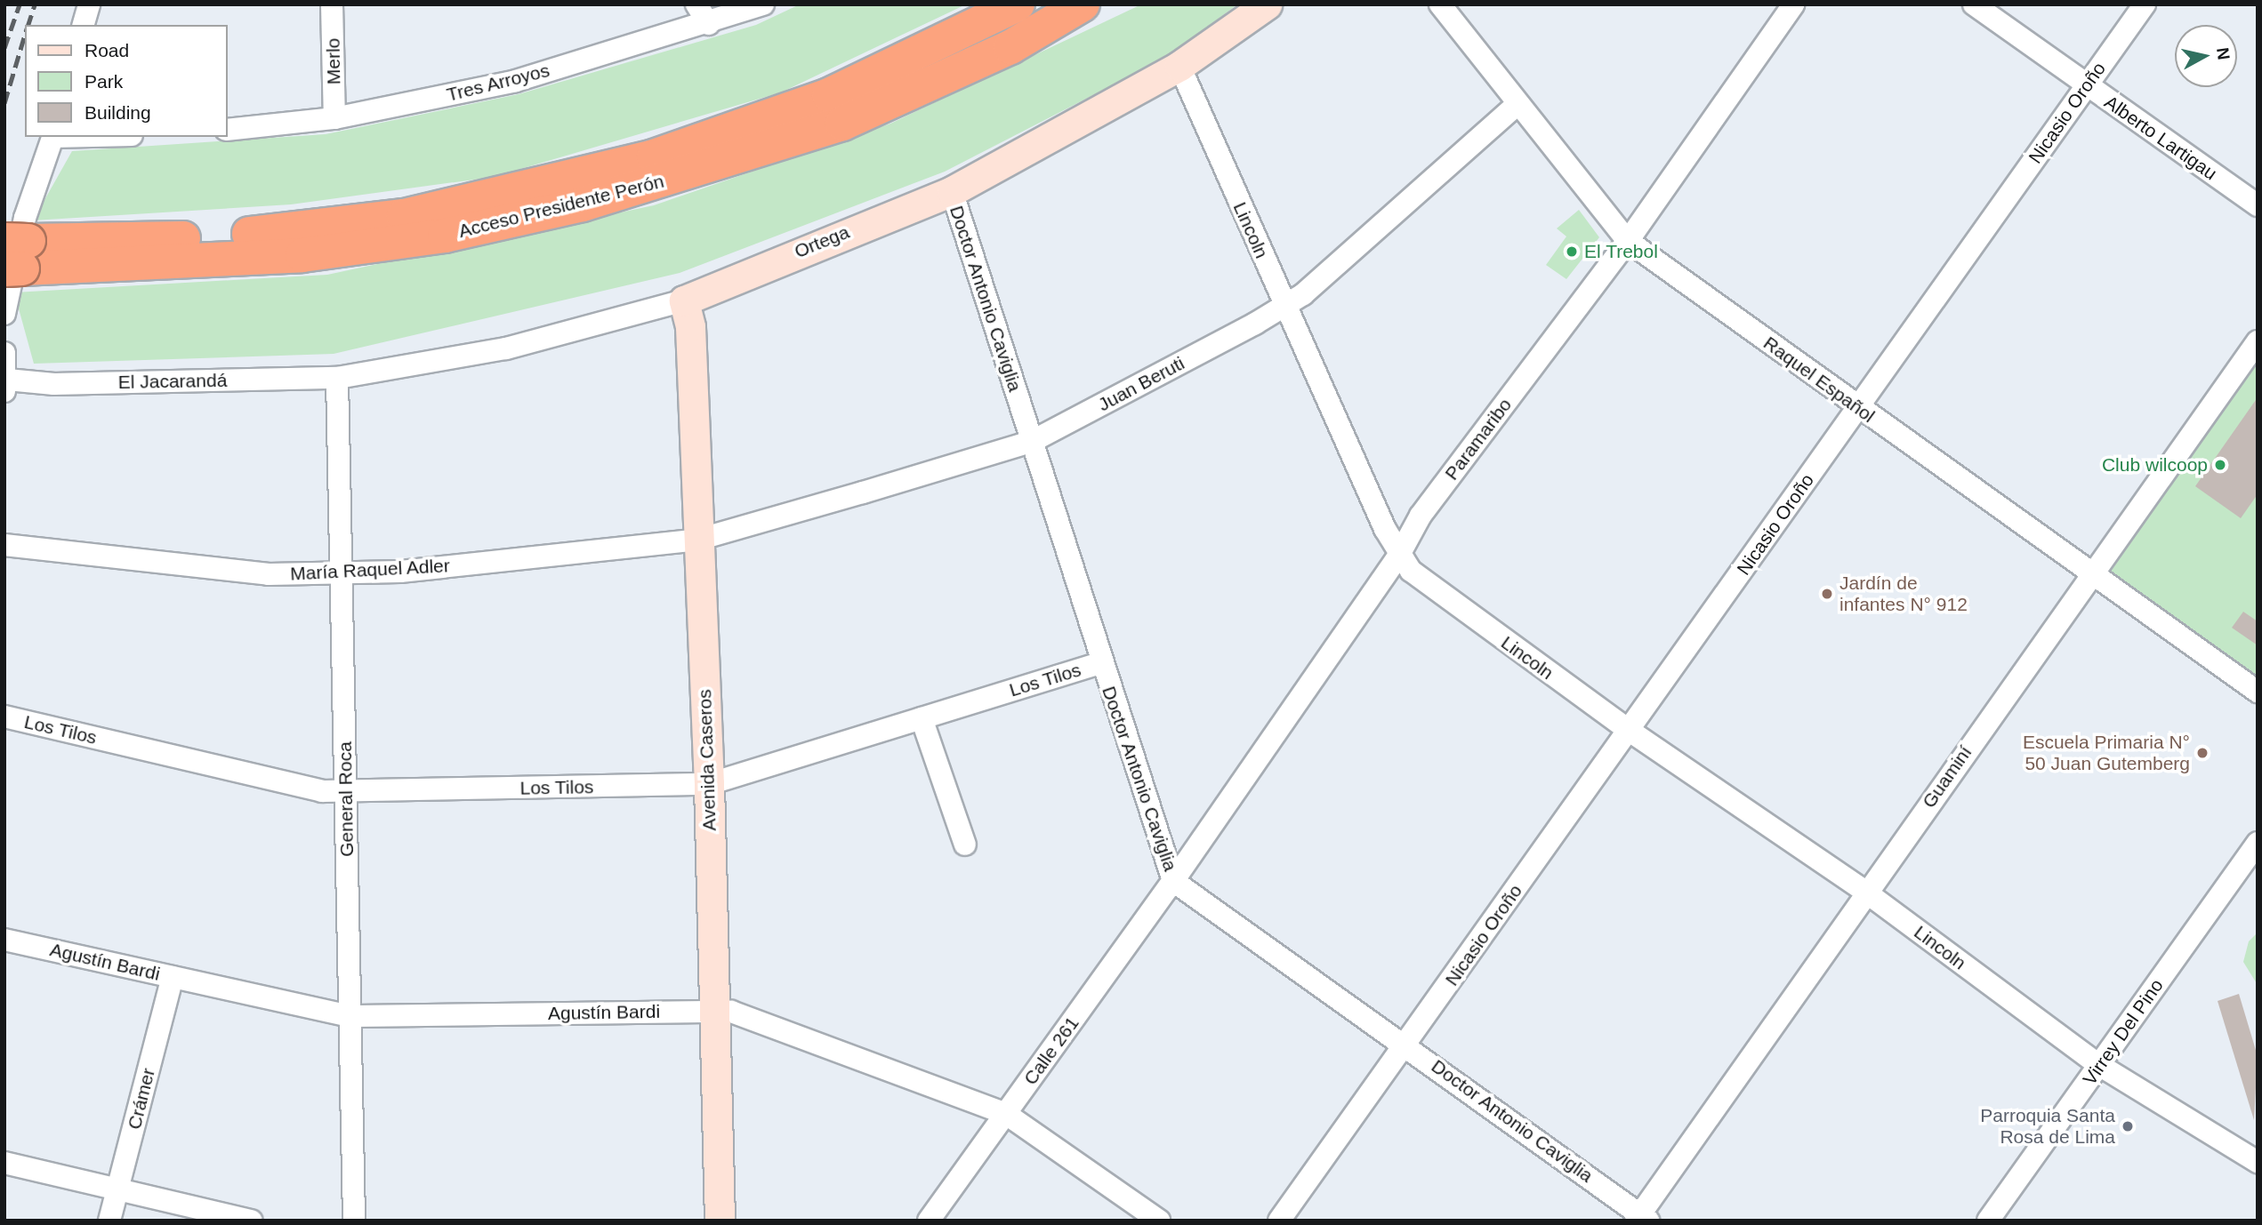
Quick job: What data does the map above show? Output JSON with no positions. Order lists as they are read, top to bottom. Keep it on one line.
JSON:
{"streets":{"highway":["Acceso Presidente Perón"],"street":["Merlo","Tres Arroyos","Nicasio Oroño","Alberto Lartigau","Lincoln","Ortega","Doctor Antonio Caviglia","Raquel Español","El Jacarandá","Juan Beruti","Paramaribo","María Raquel Adler","Los Tilos","Avenida Caseros","Guaminí","General Roca","Agustín Bardi","Virrey Del Pino","Calle 261","Crámer"]},"crossings":[["Merlo","Tres Arroyos"],["Nicasio Oroño","Alberto Lartigau"],["Nicasio Oroño","Lincoln"],["Nicasio Oroño","Doctor Antonio Caviglia"],["Nicasio Oroño","Raquel Español"],["Lincoln","Ortega"],["Lincoln","Juan Beruti"],["Lincoln","Paramaribo"],["Lincoln","Guaminí"],["Lincoln","Virrey Del Pino"],["Ortega","Doctor Antonio Caviglia"],["Ortega","El Jacarandá"],["Ortega","Avenida Caseros"],["Ortega","General Roca"],["Doctor Antonio Caviglia","Juan Beruti"],["Doctor Antonio Caviglia","Paramaribo"],["Doctor Antonio Caviglia","Los Tilos"],["Doctor Antonio Caviglia","Guaminí"],["Doctor Antonio Caviglia","Calle 261"],["Raquel Español","Juan Beruti"],["Raquel Español","Paramaribo"],["Raquel Español","Guaminí"],["El Jacarandá","General Roca"],["Juan Beruti","María Raquel Adler"],["Juan Beruti","Avenida Caseros"],["Paramaribo","Calle 261"],["María Raquel Adler","Avenida Caseros"],["María Raquel Adler","General Roca"],["Los Tilos","Avenida Caseros"],["Los Tilos","General Roca"],["Avenida Caseros","Agustín Bardi"],["General Roca","Agustín Bardi"],["Agustín Bardi","Calle 261"],["Agustín Bardi","Crámer"]],"places":["El Trebol","Club wilcoop","Jardín de infantes N° 912","Escuela Primaria N° 50 Juan Gutemberg","Parroquia Santa Rosa de Lima"],"legend":["Road","Park","Building"],"north":"right"}
